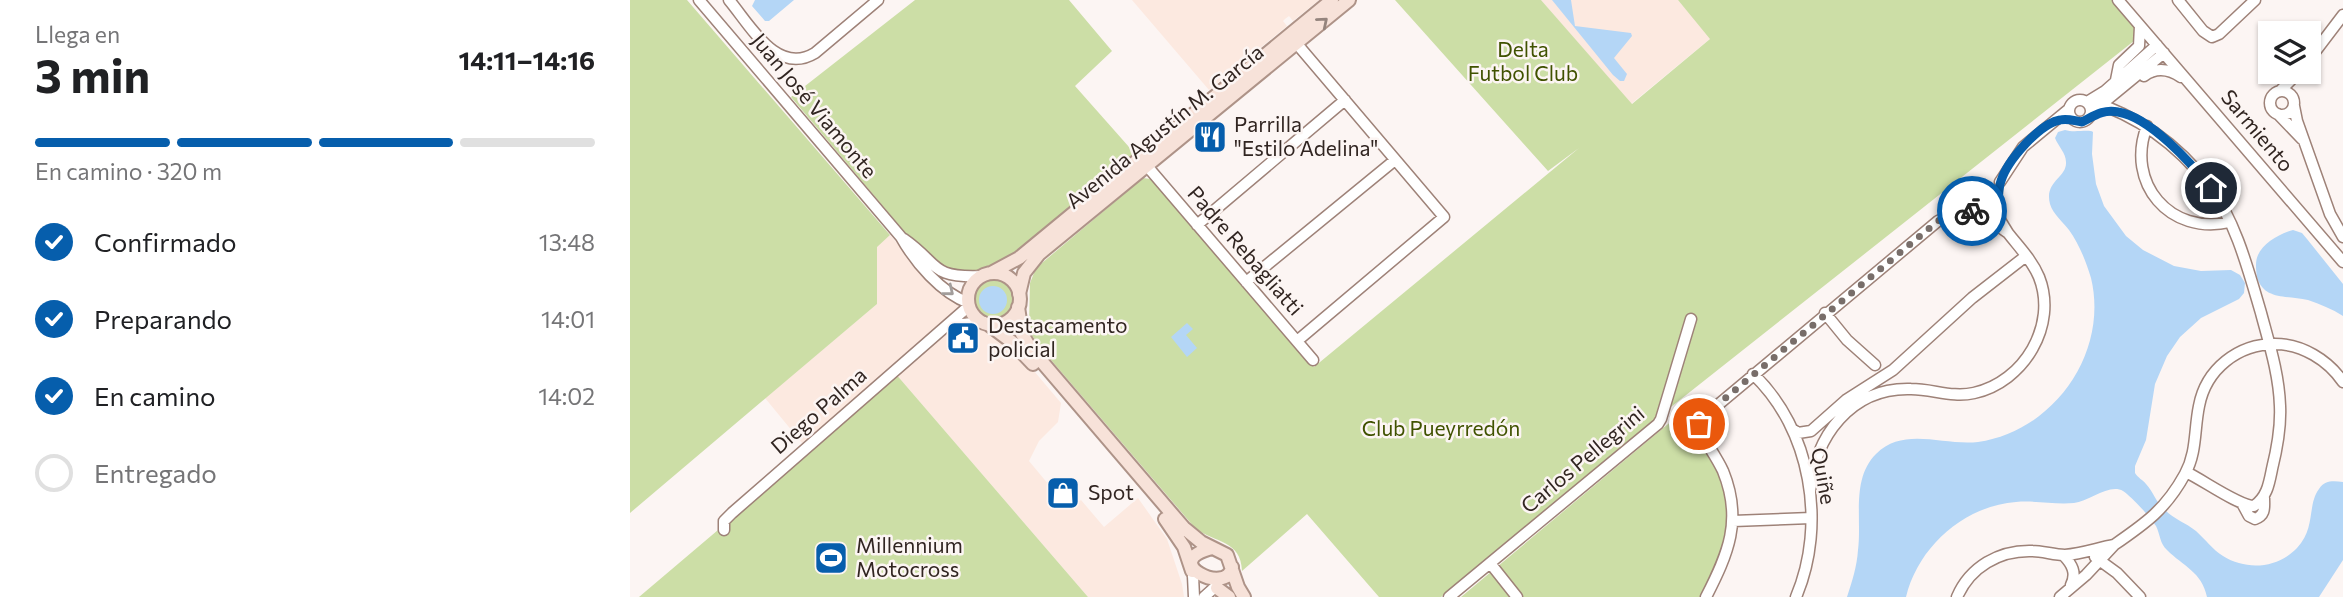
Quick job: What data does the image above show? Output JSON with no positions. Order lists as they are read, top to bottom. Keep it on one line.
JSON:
{"streets":{"main road":["Avenida Agustín M. García"],"street":["Juan José Viamonte","Sarmiento","Padre Rebagliatti","Diego Palma","Carlos Pellegrini","Quiñe"]},"crossings":[["Juan José Viamonte","Avenida Agustín M. García"],["Juan José Viamonte","Diego Palma"],["Avenida Agustín M. García","Padre Rebagliatti"],["Avenida Agustín M. García","Diego Palma"]],"parks":["Delta Futbol Club","Club Pueyrredón"],"places":{"restaurant":["Parrilla \"Estilo Adelina\""],"public building":["Destacamento policial"],"shop":["Spot"],"sports":["Millennium Motocross"]},"page":{"heading":["3 min","Llega en","14:11–14:16"],"bar":"En camino · 320 m","list":[["Confirmado","13:48"],["Preparando","14:01"],["En camino","14:02"],"Entregado"]}}
